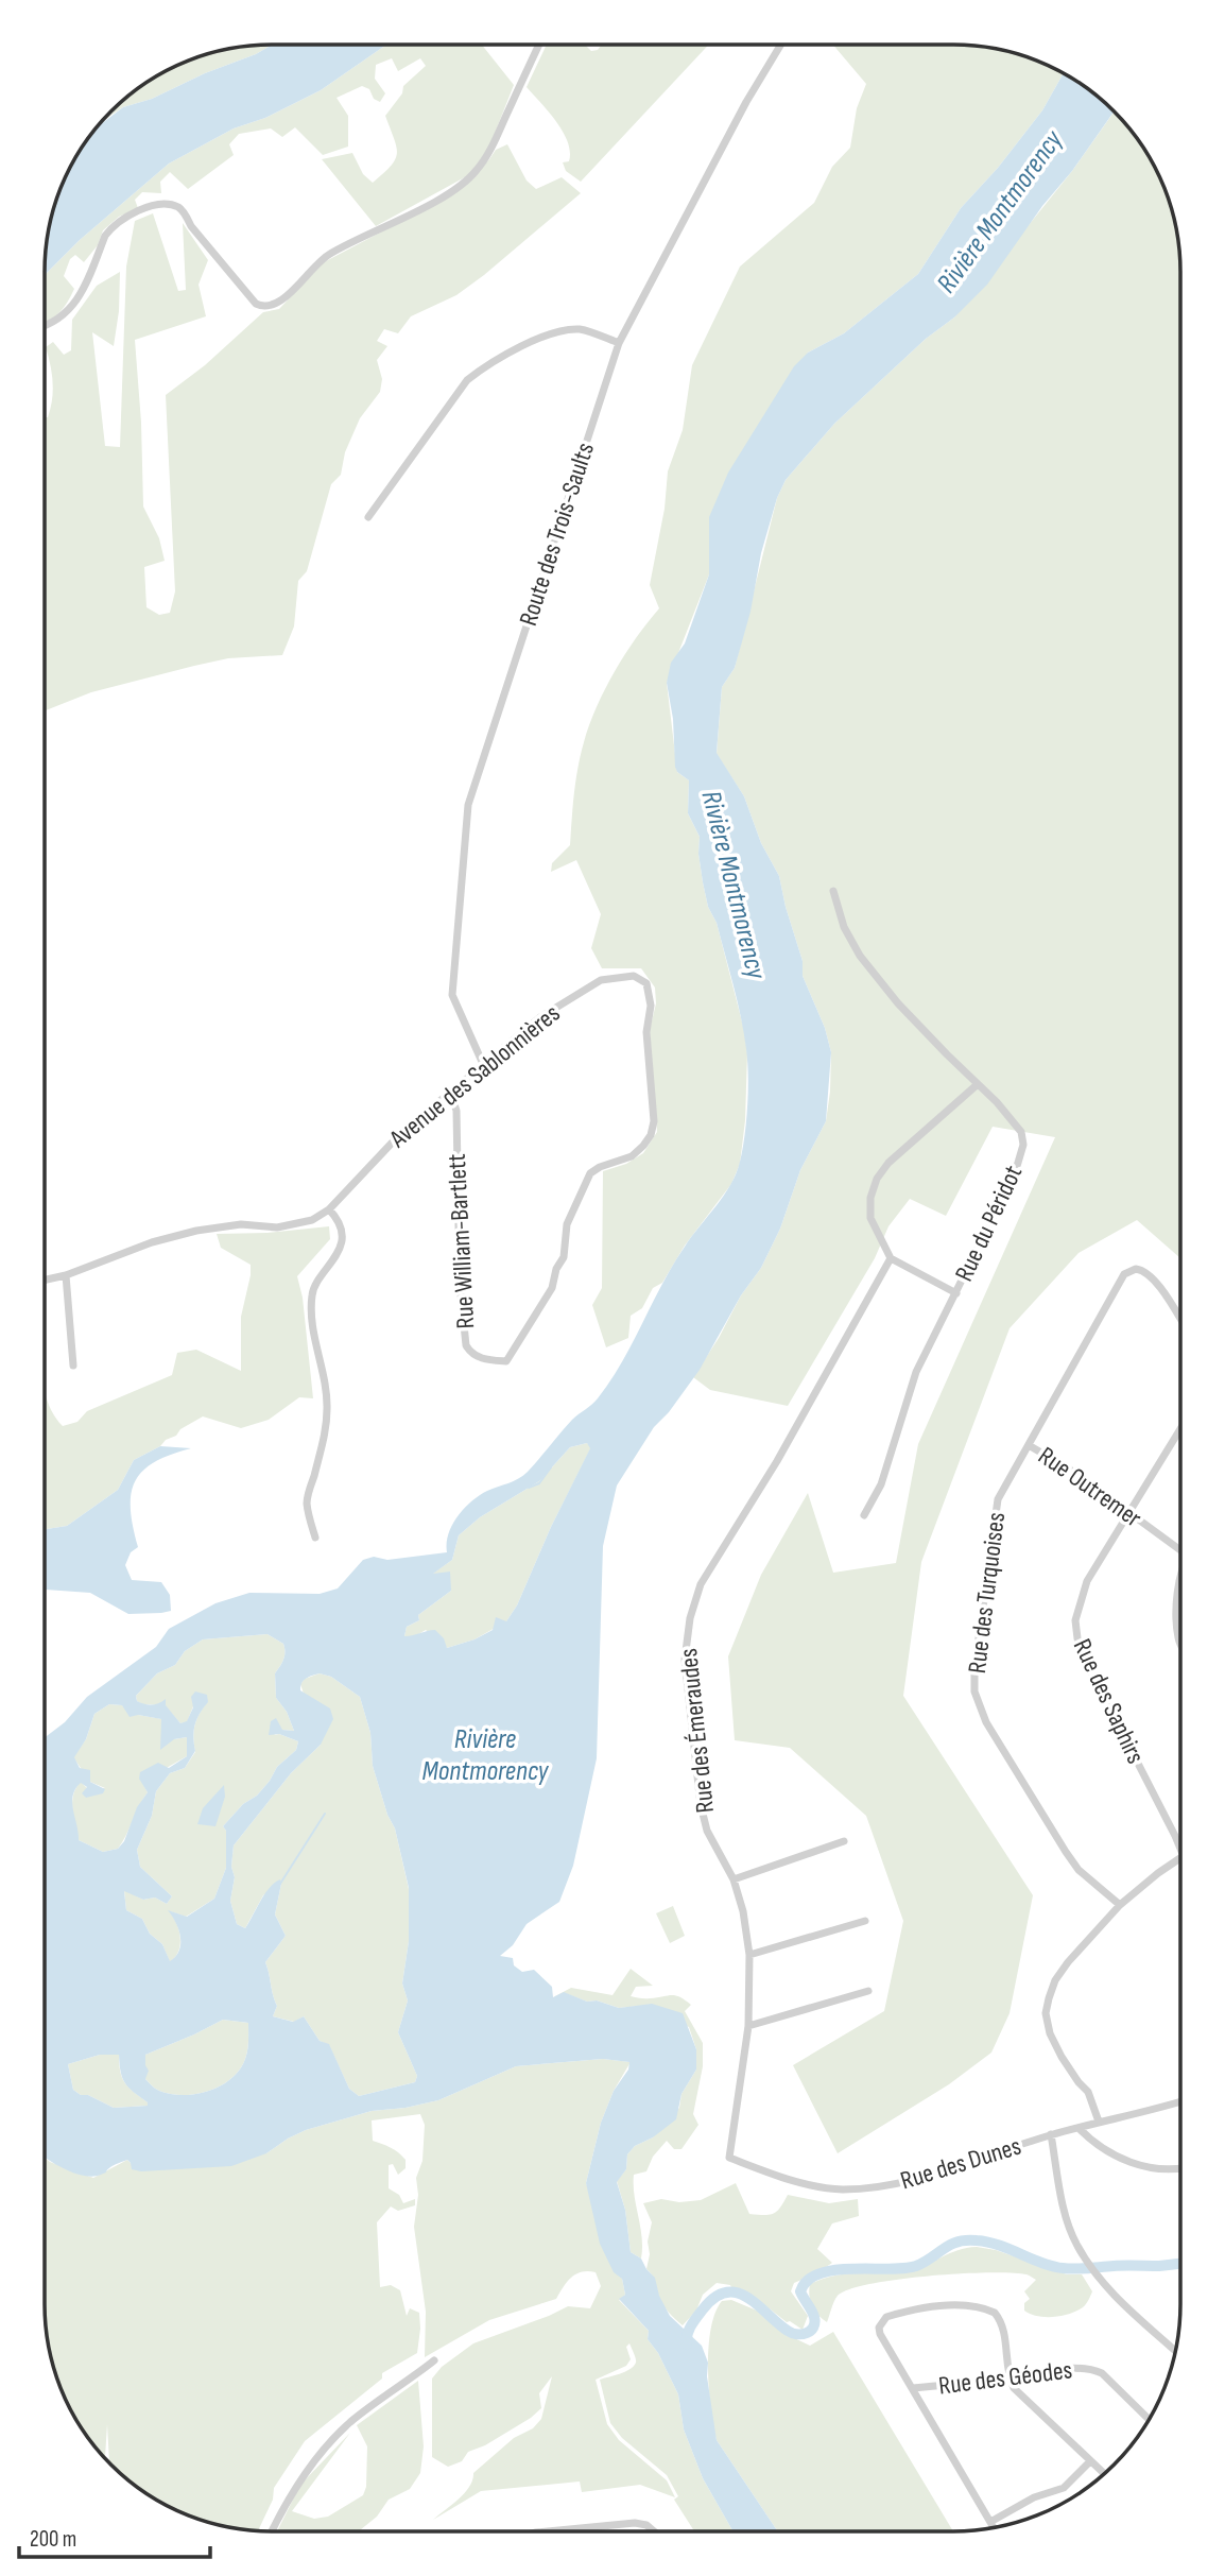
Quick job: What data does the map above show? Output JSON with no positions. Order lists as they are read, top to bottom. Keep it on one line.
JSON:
{"streets":{"street":["Route des Trois-Saults","Avenue des Sablonnières","Rue du Péridot","Rue William-Bartlett","Rue Outremer","Rue des Turquoises","Rue des Saphirs","Rue des Émeraudes","Rue des Dunes","Rue des Géodes"]},"crossings":[["Route des Trois-Saults","Avenue des Sablonnières"],["Avenue des Sablonnières","Rue William-Bartlett"],["Rue Outremer","Rue des Turquoises"],["Rue Outremer","Rue des Saphirs"],["Rue des Émeraudes","Rue des Dunes"]],"water":["Rivière Montmorency"],"scale_bar":"200 m"}
